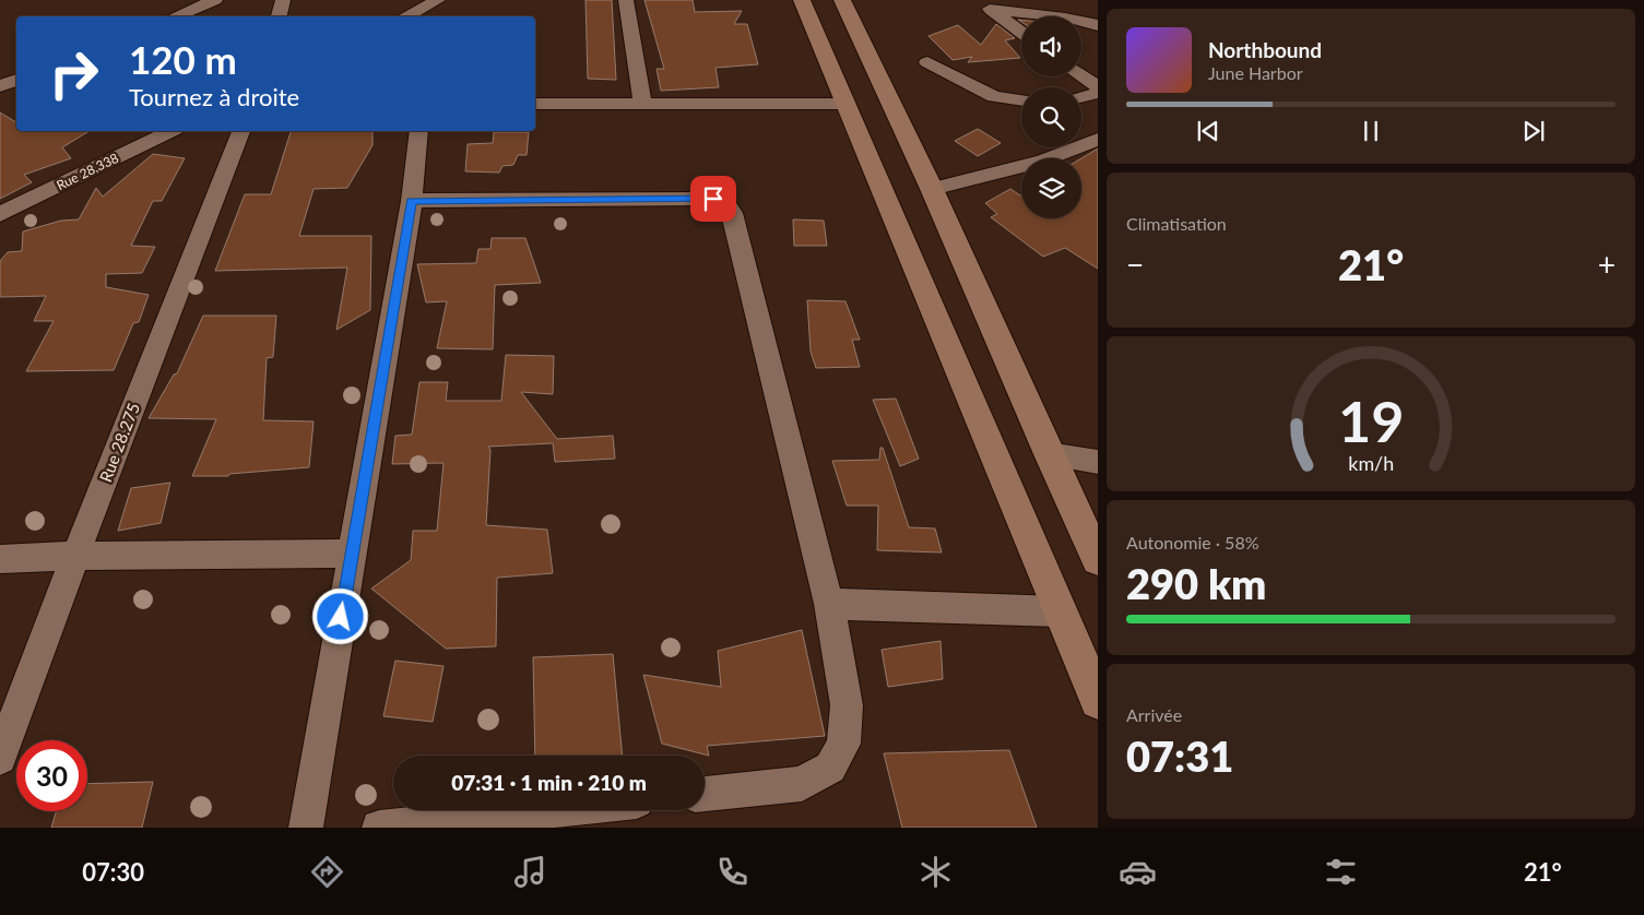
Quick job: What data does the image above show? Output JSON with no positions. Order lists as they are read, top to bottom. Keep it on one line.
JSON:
{"streets":{"street":["Rue 28.338","Rue 28.275"]},"page":{"turn":["120 m","Tournez à droite"],"song":["Northbound","June Harbor"],"tile":["Climatisation",["Autonomie · 58%","290 km"],["Arrivée","07:31"]],"heat":["−","21°","+"],"limit":"30","trip":"07:31 · 1 min · 210 m","tabs":["07:30","21°"],"gauge":["19","km/h"]}}
